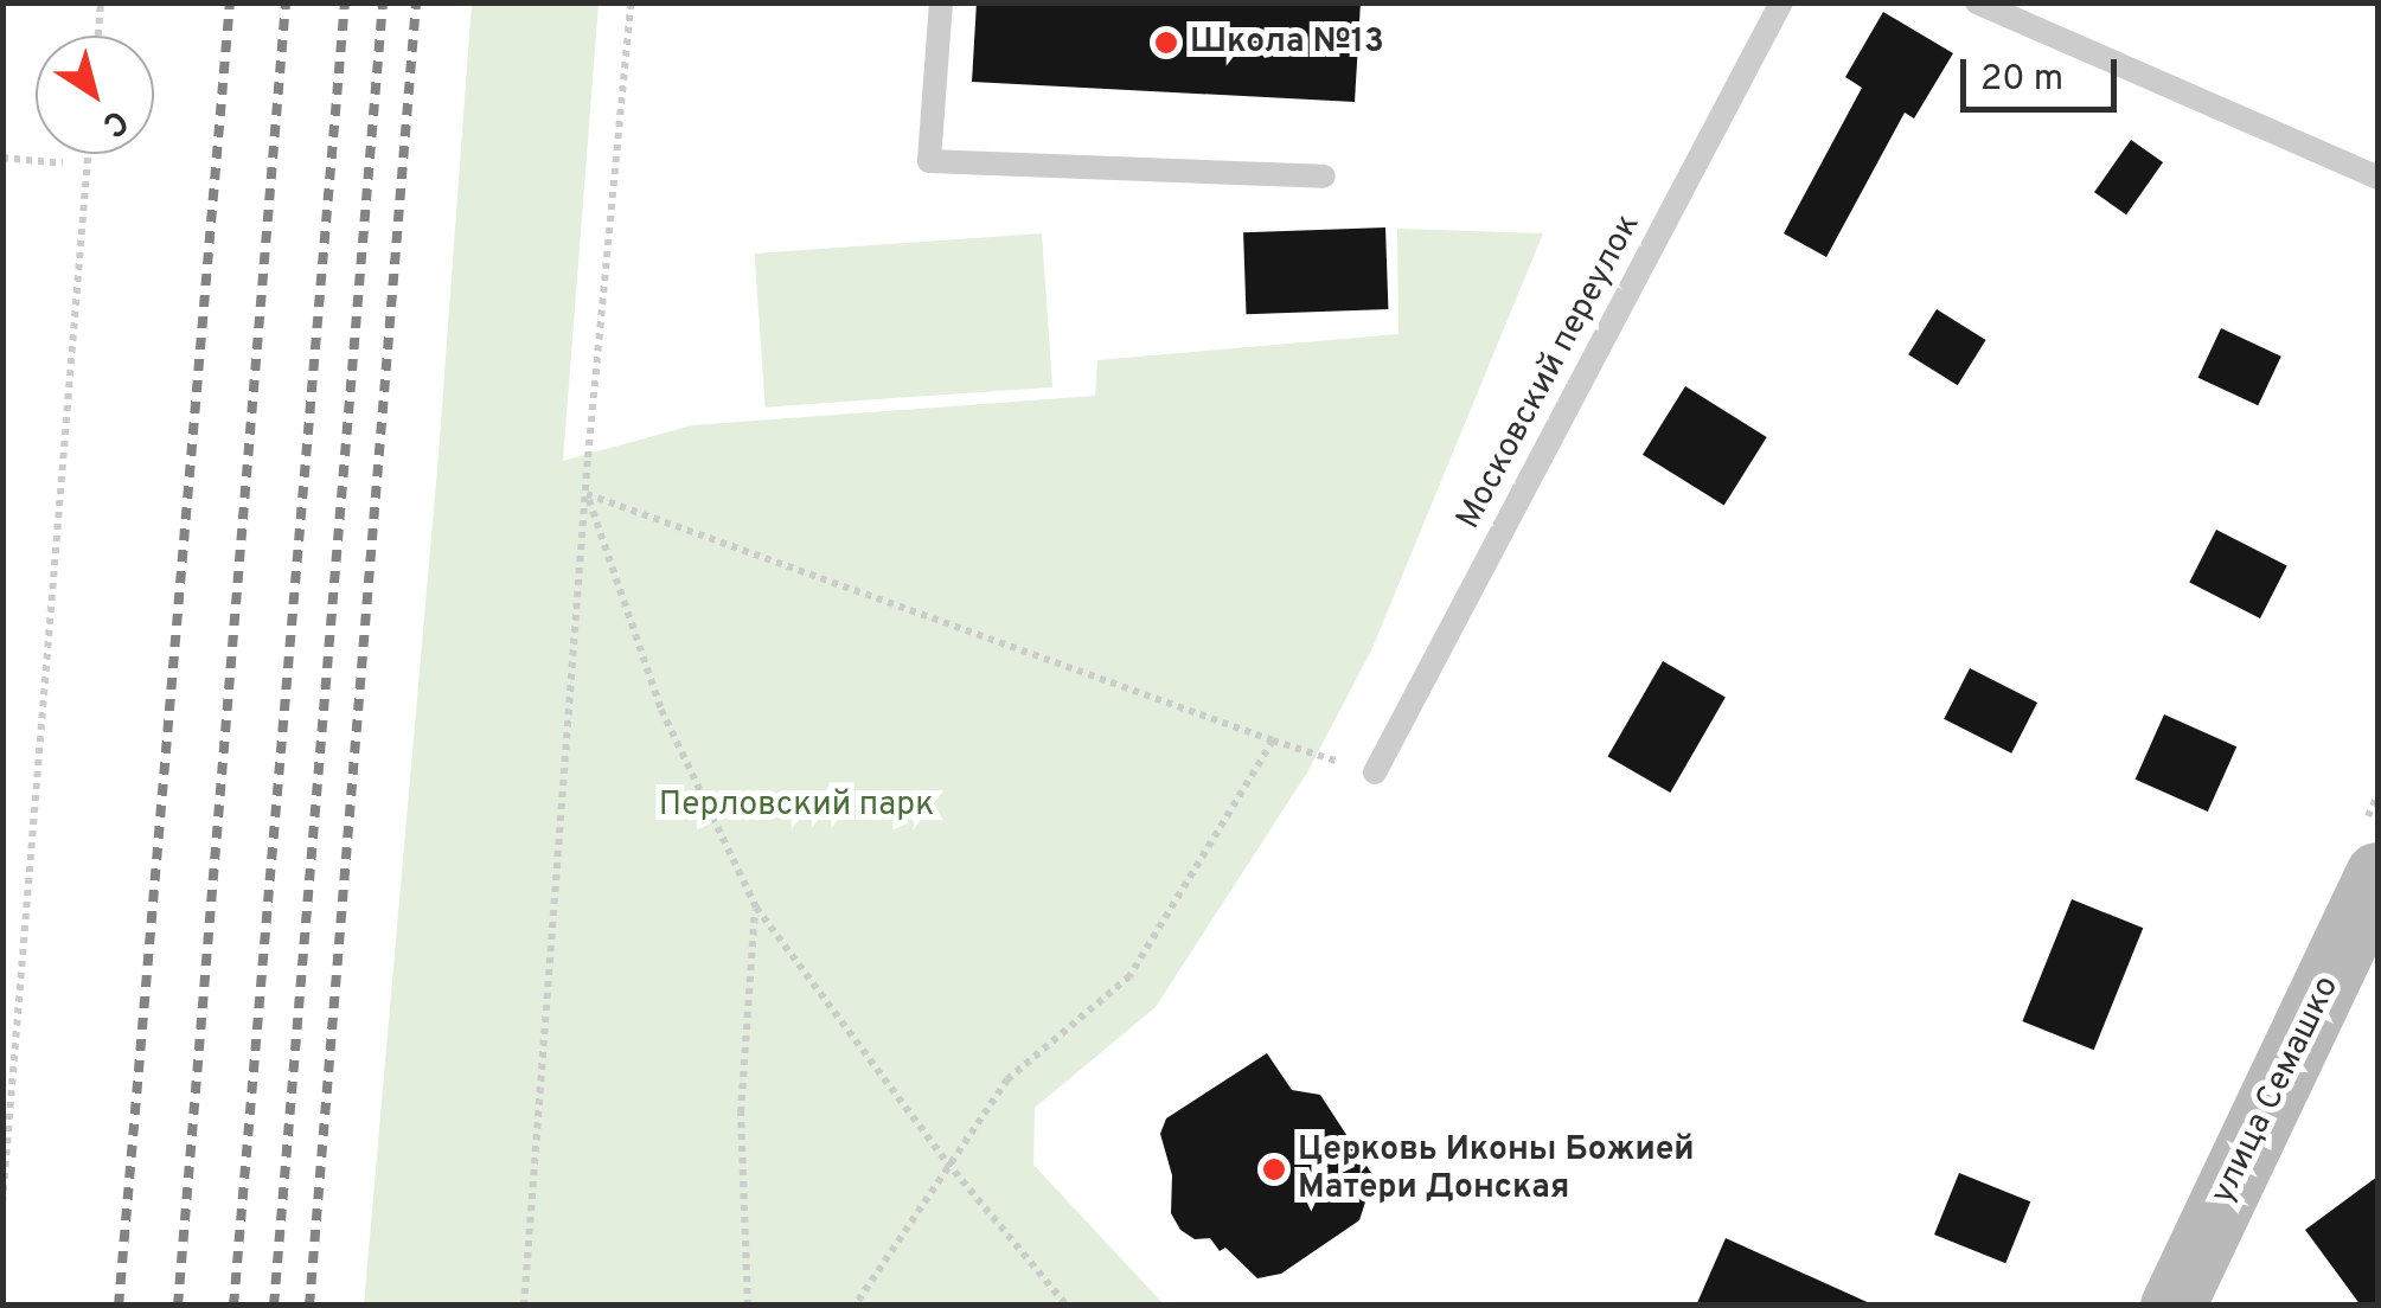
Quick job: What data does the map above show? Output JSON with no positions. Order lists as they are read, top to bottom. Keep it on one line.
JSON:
{"streets":{"main road":["улица Семашко"],"lane":["Московский переулок"]},"parks":["Перловский парк"],"places":["Школа №13","Церковь Иконы Божией Матери Донская"],"scale_bar":"20 m","north":"bottom right"}
